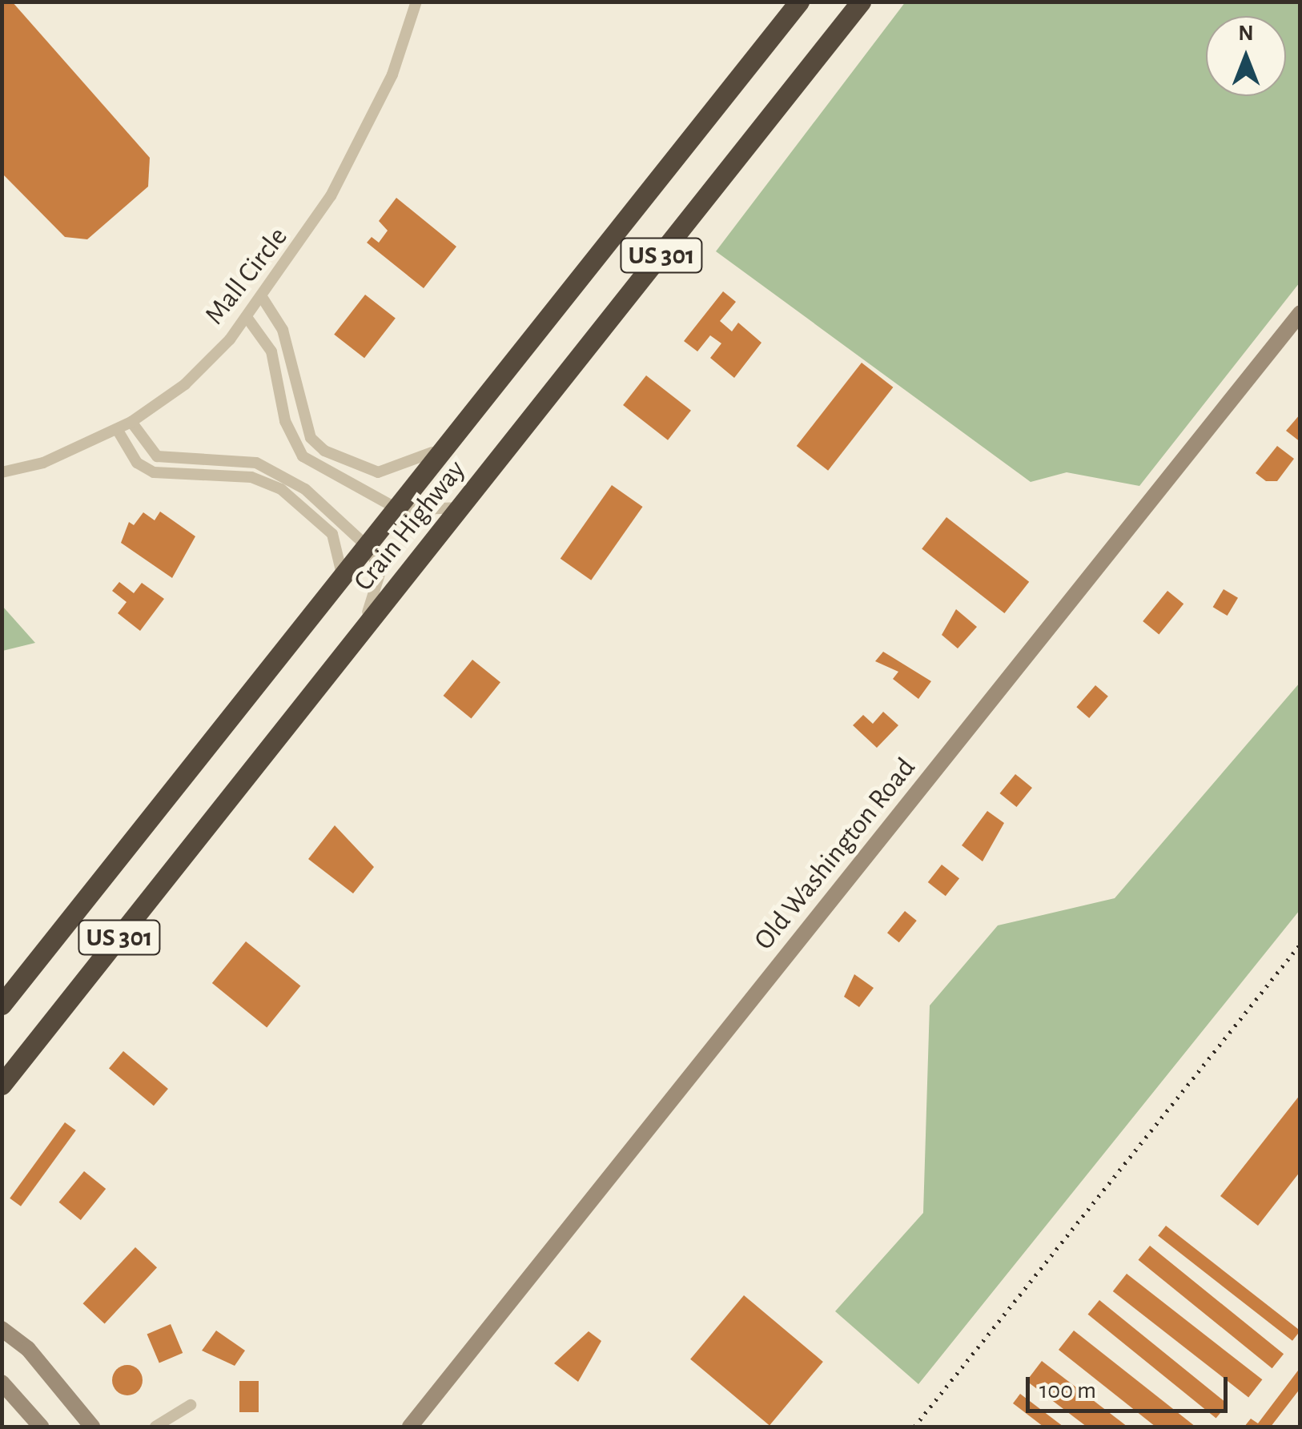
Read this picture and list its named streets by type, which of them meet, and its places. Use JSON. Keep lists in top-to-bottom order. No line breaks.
{"streets":{"highway":["US 301","Crain Highway"],"main road":["Old Washington Road"],"street":["Mall Circle"]},"scale_bar":"100 m","north":"top"}
